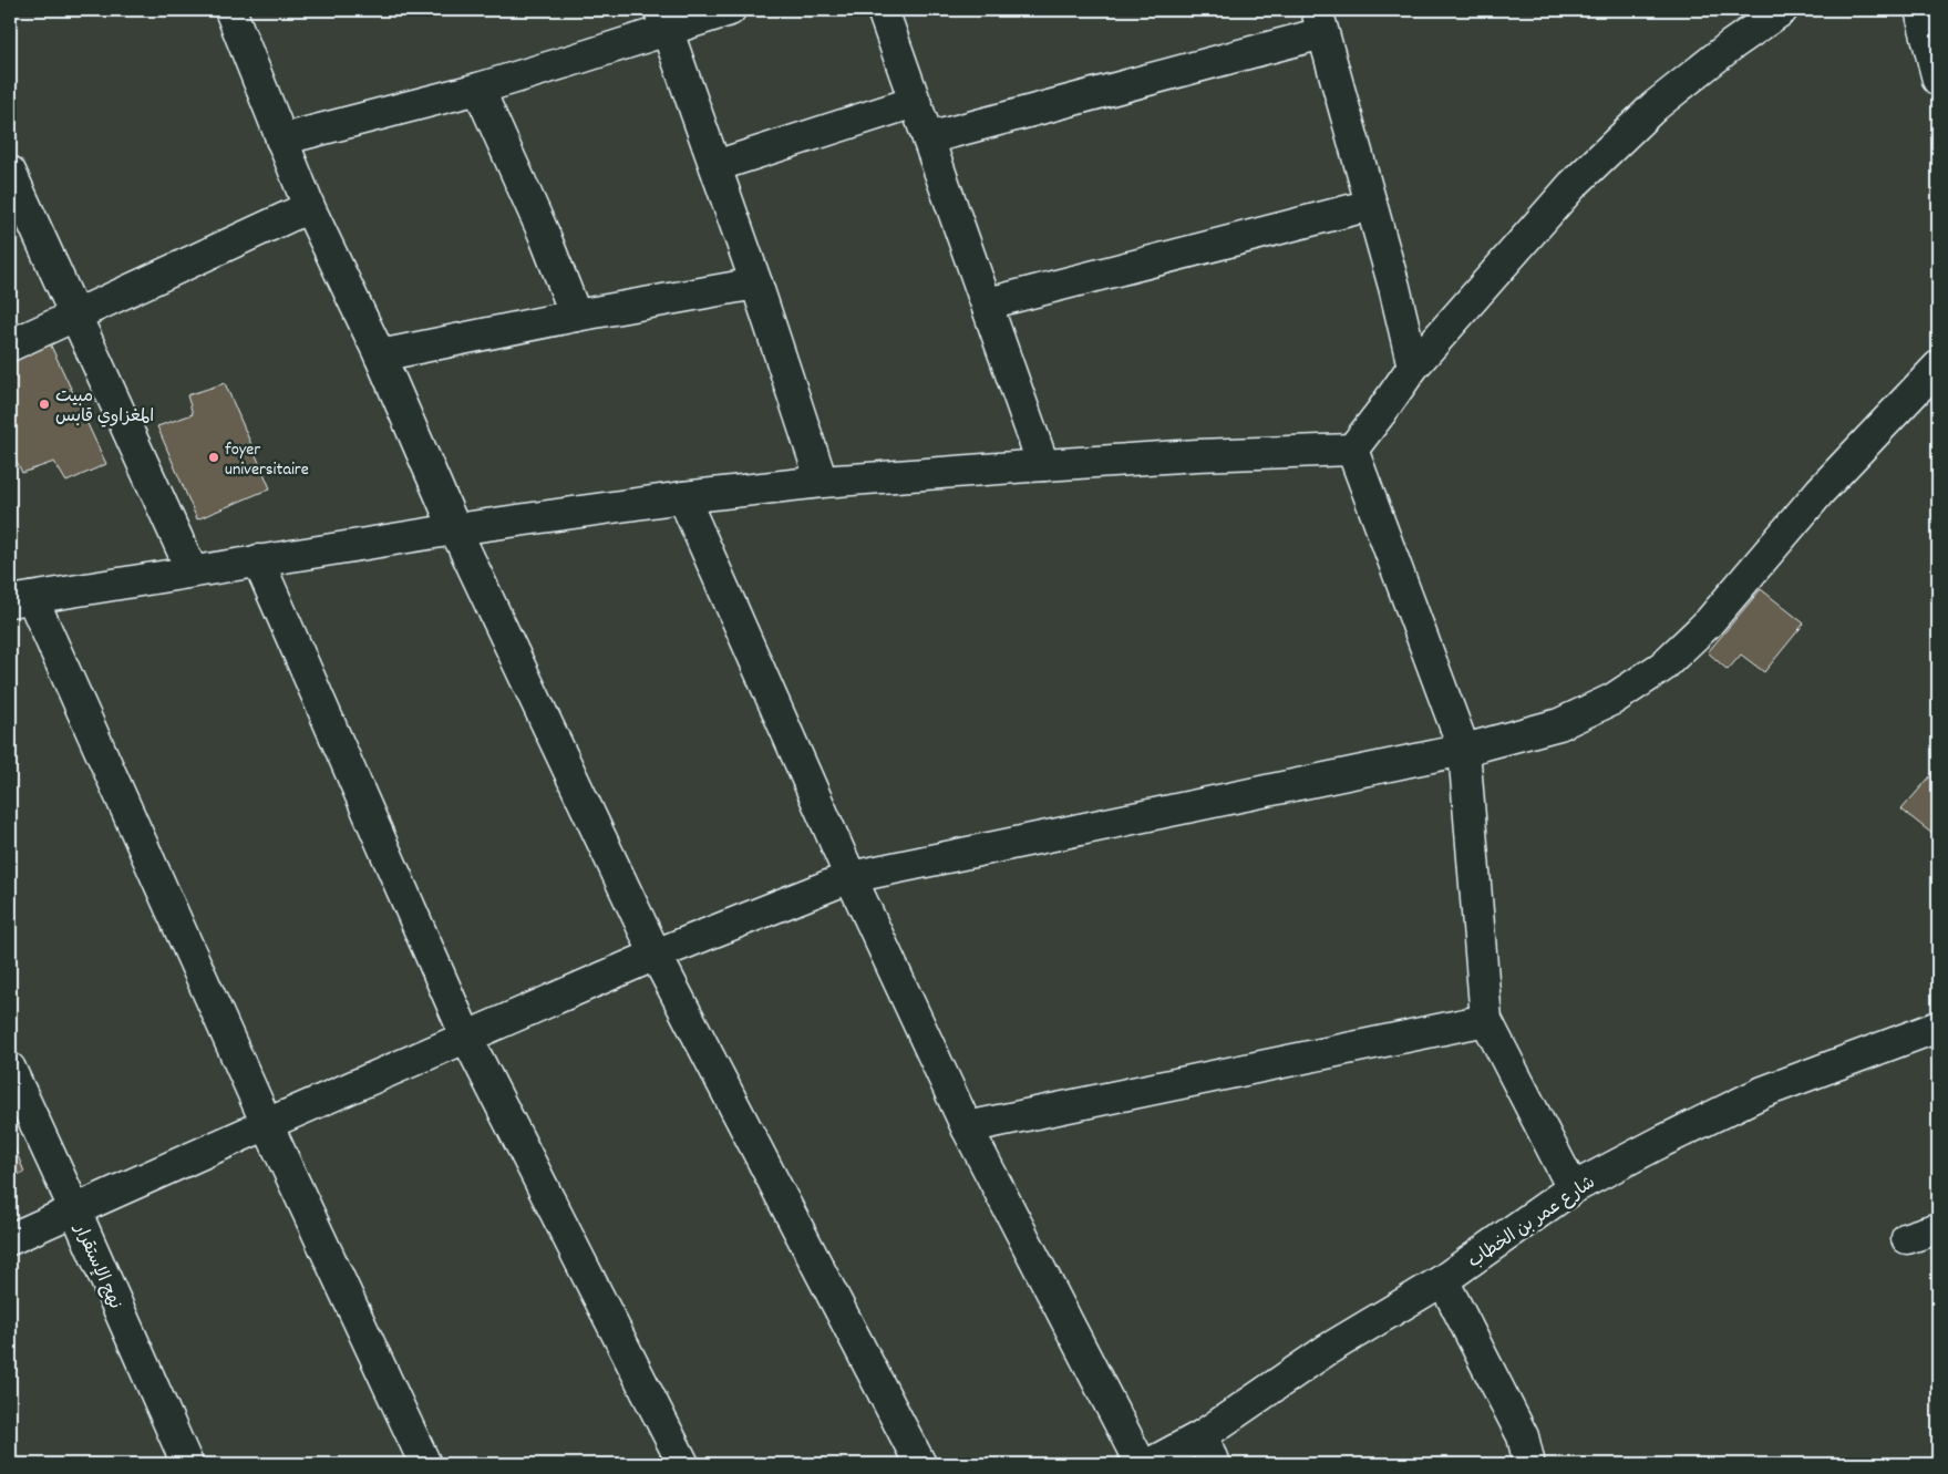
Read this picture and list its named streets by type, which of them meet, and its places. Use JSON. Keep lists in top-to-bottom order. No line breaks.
{"streets":{"street":["شارع عمر بن الخطاب","نهج الإستقرار"]},"places":["مبيت المغزاوي قابس","foyer universitaire"]}
